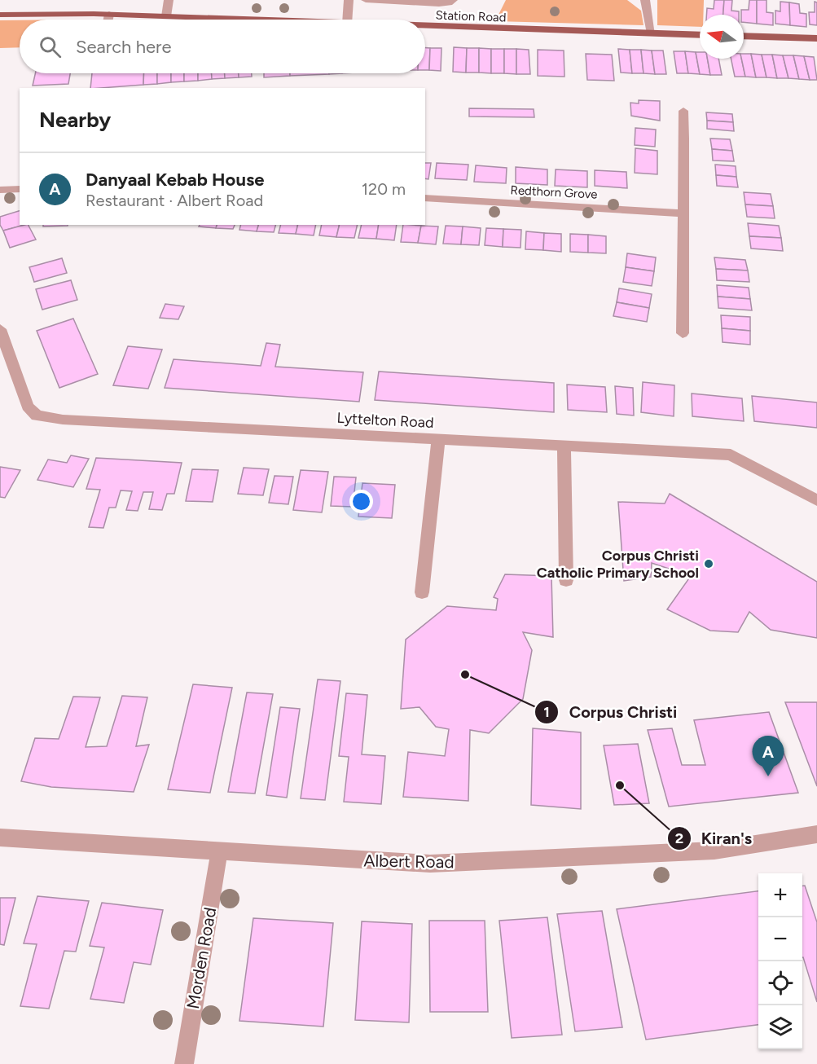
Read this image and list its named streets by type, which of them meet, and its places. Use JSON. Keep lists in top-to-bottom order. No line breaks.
{"streets":{"main road":["Station Road"],"street":["Redthorn Grove","Lyttelton Road","Albert Road","Morden Road"]},"crossings":[["Albert Road","Morden Road"]],"places":["Corpus Christi Catholic Primary School","Corpus Christi","Kiran's"],"north":"left","page":{"search":"Search here","heading":"Nearby","list":[{"mark":"A","name":"Danyaal Kebab House","note":"Restaurant · Albert Road","value":"120 m"}],"pins":"A","map_buttons":["+","−"]}}
